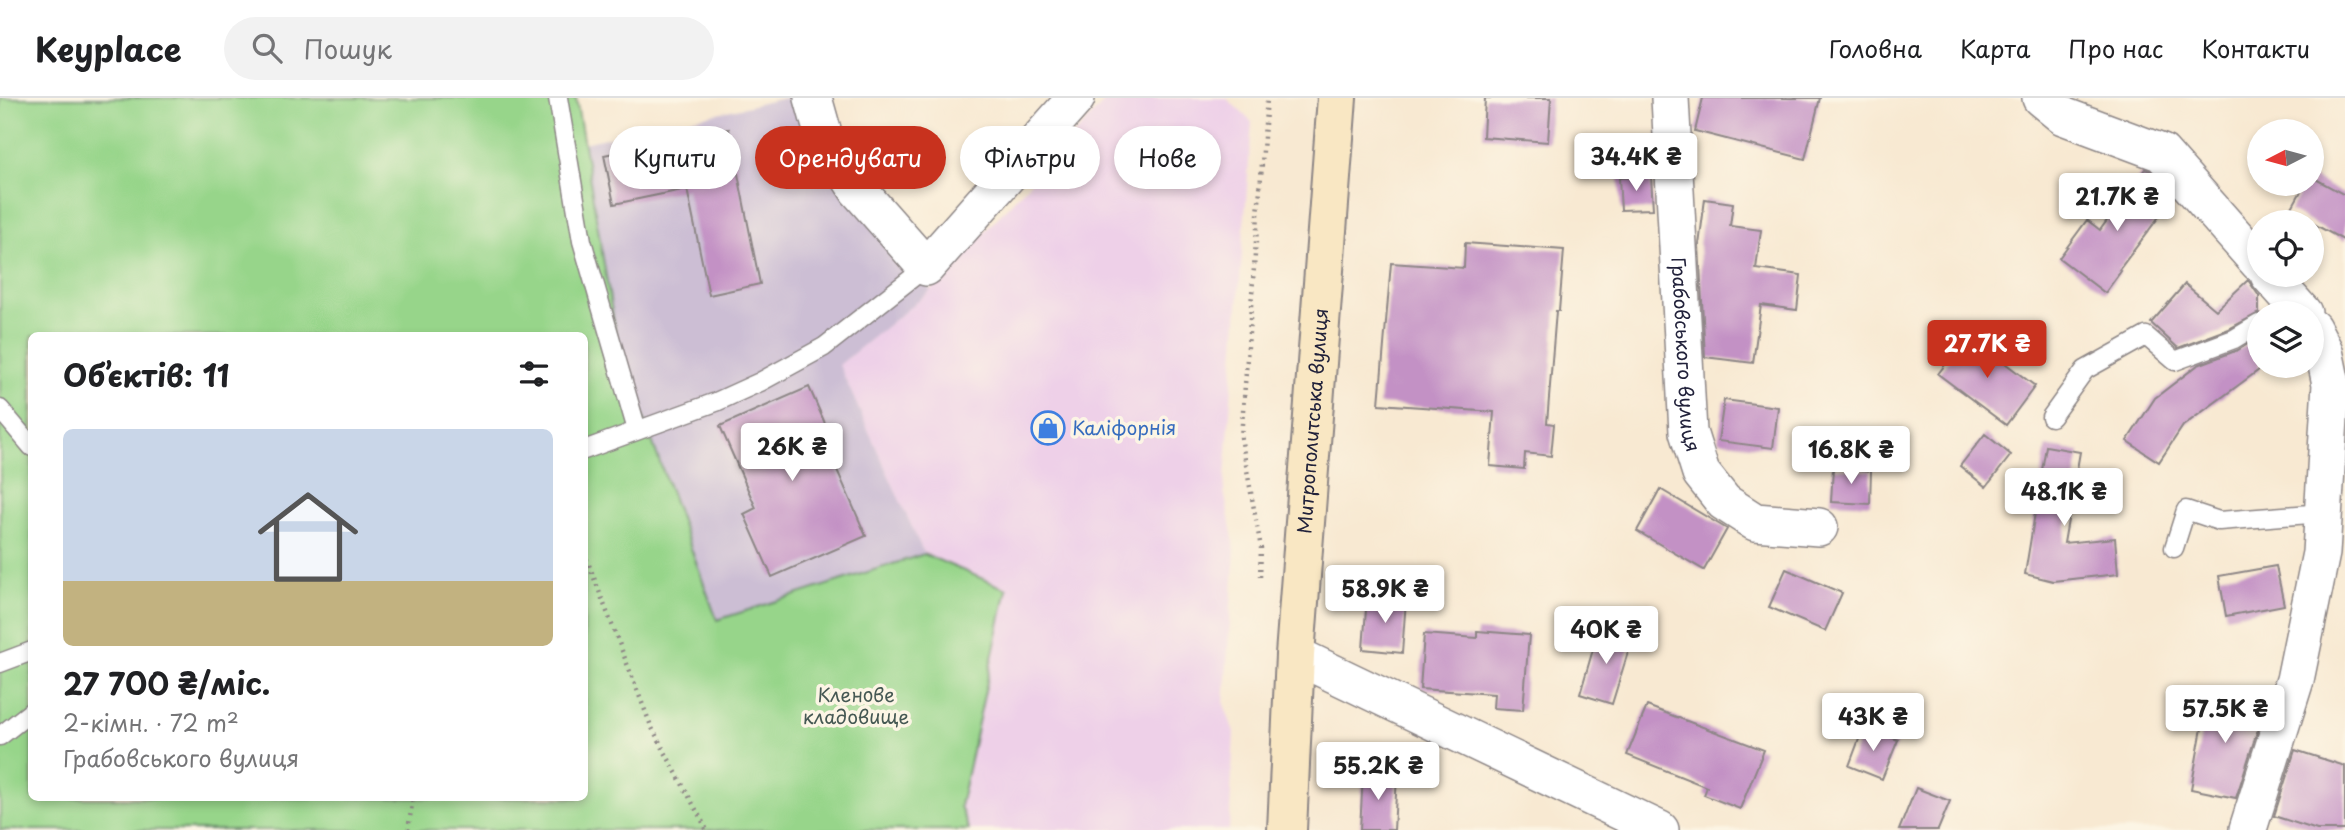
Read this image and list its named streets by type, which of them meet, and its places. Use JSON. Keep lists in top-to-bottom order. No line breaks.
{"streets":{"main road":["Митрополитська вулиця"],"street":["Грабовського вулиця"]},"parks":["Кленове кладовище"],"places":{"shop":["Каліфорнія"]},"north":"left","page":{"header":"Keyplace","search":"Пошук","nav":["Головна","Карта","Про нас","Контакти"],"chip":["Купити","Орендувати","Фільтри","Нове"],"price":["34.4K ₴","21.7K ₴","27.7K ₴","26K ₴","16.8K ₴","48.1K ₴","58.9K ₴","40K ₴","57.5K ₴","43K ₴","55.2K ₴"],"heading":"Об’єктів: 11","list":[{"name":"27 700 ₴/міс.","note":"2-кімн. · 72 m² · Грабовського вулиця"}]}}
